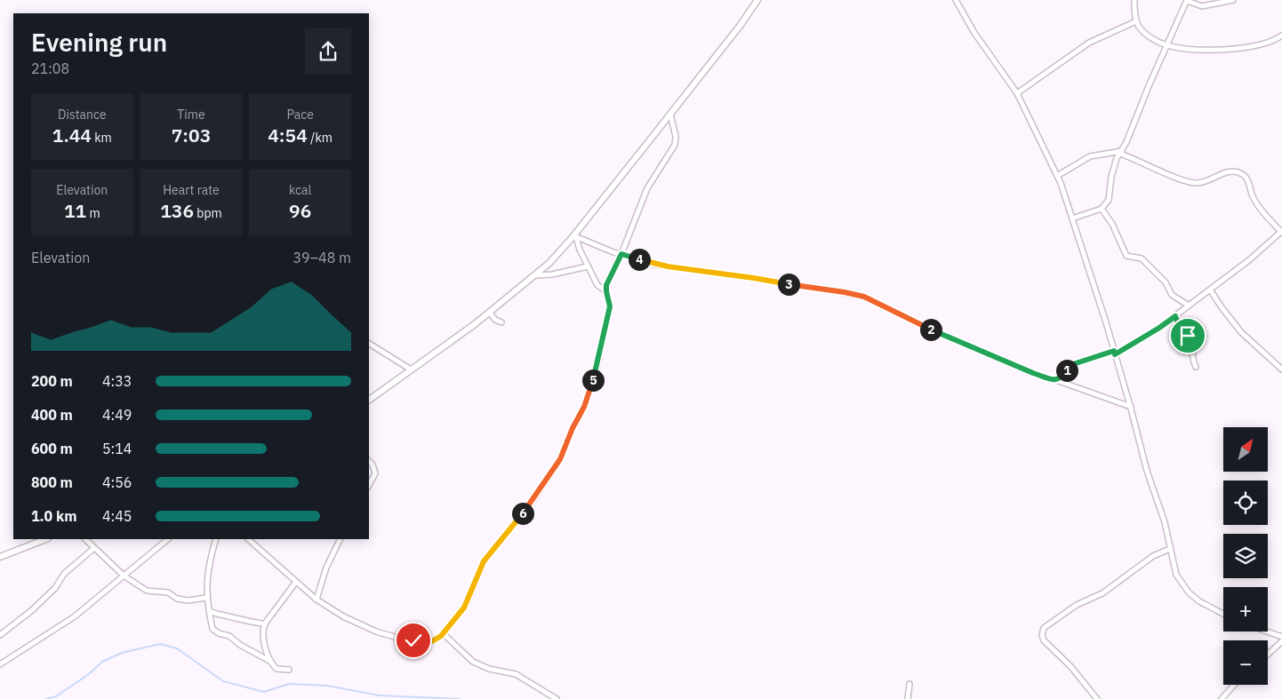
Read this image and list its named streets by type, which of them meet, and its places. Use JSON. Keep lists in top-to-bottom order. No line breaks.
{"north":"top right","page":{"heading":["Evening run","21:08"],"stats":[["Distance","1.44 km"],["Time","7:03"],["Pace","4:54 /km"],["Elevation","11 m"],["Heart rate","136 bpm"],["kcal","96"]],"chart":["Elevation","39–48 m"],"pins":["4","3","2","1","5","6"],"list":[{"name":"200 m","note":"4:33"},{"name":"400 m","note":"4:49"},{"name":"600 m","note":"5:14"},{"name":"800 m","note":"4:56"},{"name":"1.0 km","note":"4:45"}],"map_buttons":["+","−"]}}
